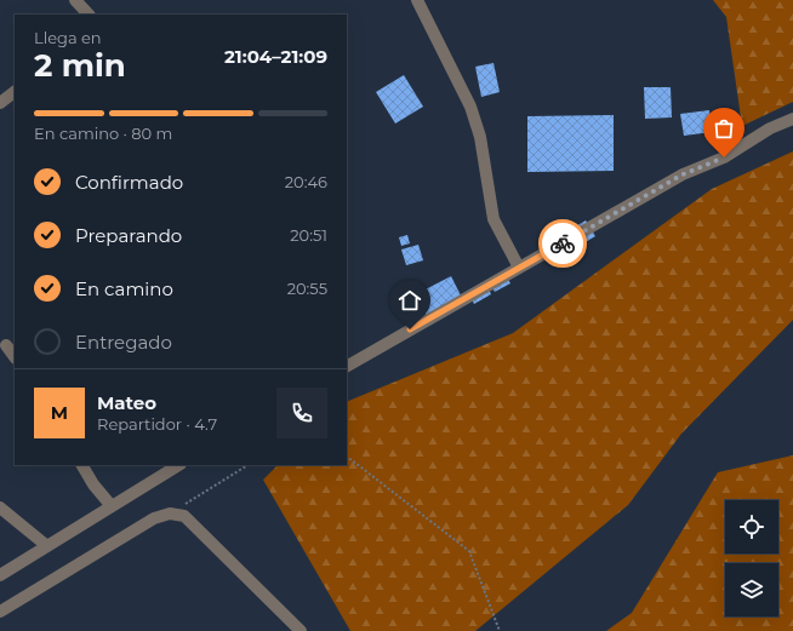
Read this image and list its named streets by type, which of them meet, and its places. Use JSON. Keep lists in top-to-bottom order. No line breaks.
{"page":{"heading":["2 min","Llega en","21:04–21:09"],"panel":["Mateo","Repartidor · 4.7"],"bar":"En camino · 80 m","list":[["Confirmado","20:46"],["Preparando","20:51"],["En camino","20:55"],"Entregado"],"round":"M"}}
